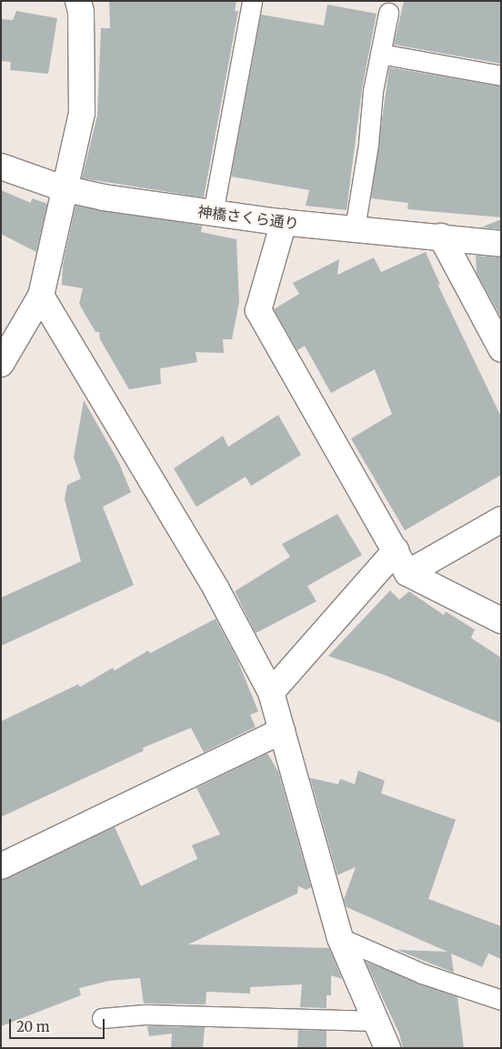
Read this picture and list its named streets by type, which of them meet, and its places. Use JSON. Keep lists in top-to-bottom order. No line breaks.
{"streets":{"street":["神橋さくら通り"]},"scale_bar":"20 m"}
